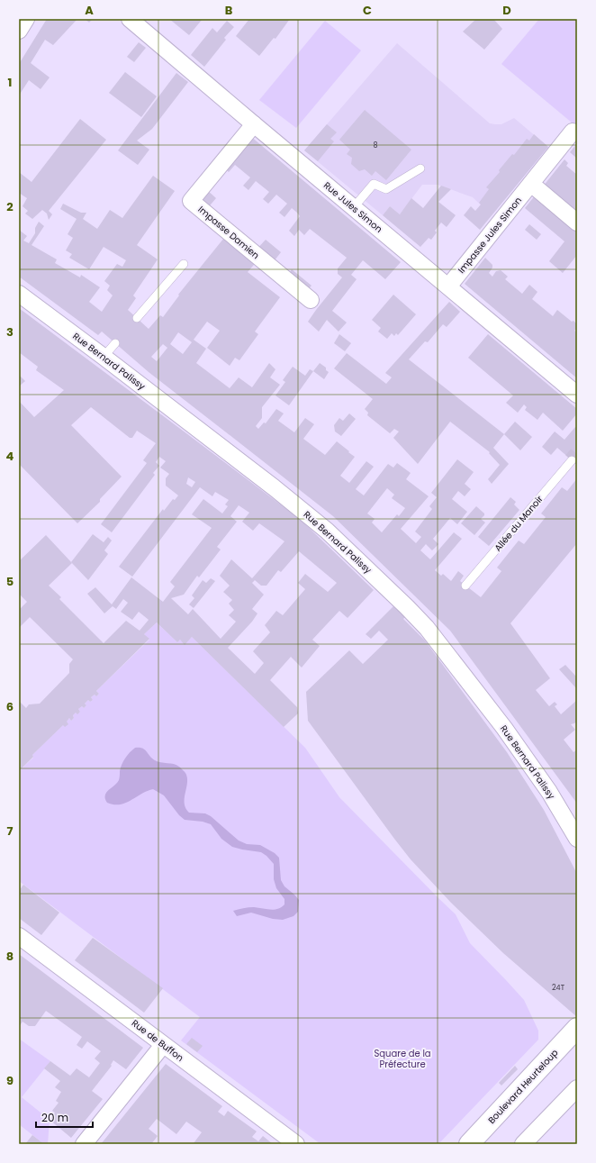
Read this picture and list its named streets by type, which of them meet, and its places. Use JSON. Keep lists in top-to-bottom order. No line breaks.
{"streets":{"main road":["Boulevard Heurteloup"],"street":["Rue Jules Simon","Impasse Damien","Impasse Jules Simon","Rue Bernard Palissy","Rue de Buffon"],"lane":["Allée du Manoir"]},"crossings":[["Rue Jules Simon","Impasse Damien"],["Rue Jules Simon","Impasse Jules Simon"]],"parks":["Square de la Préfecture"],"house_numbers":["8","24T"],"scale_bar":"20 m","grid":{"columns":["A","B","C","D"],"rows":["1","2","3","4","5","6","7","8","9"]}}
